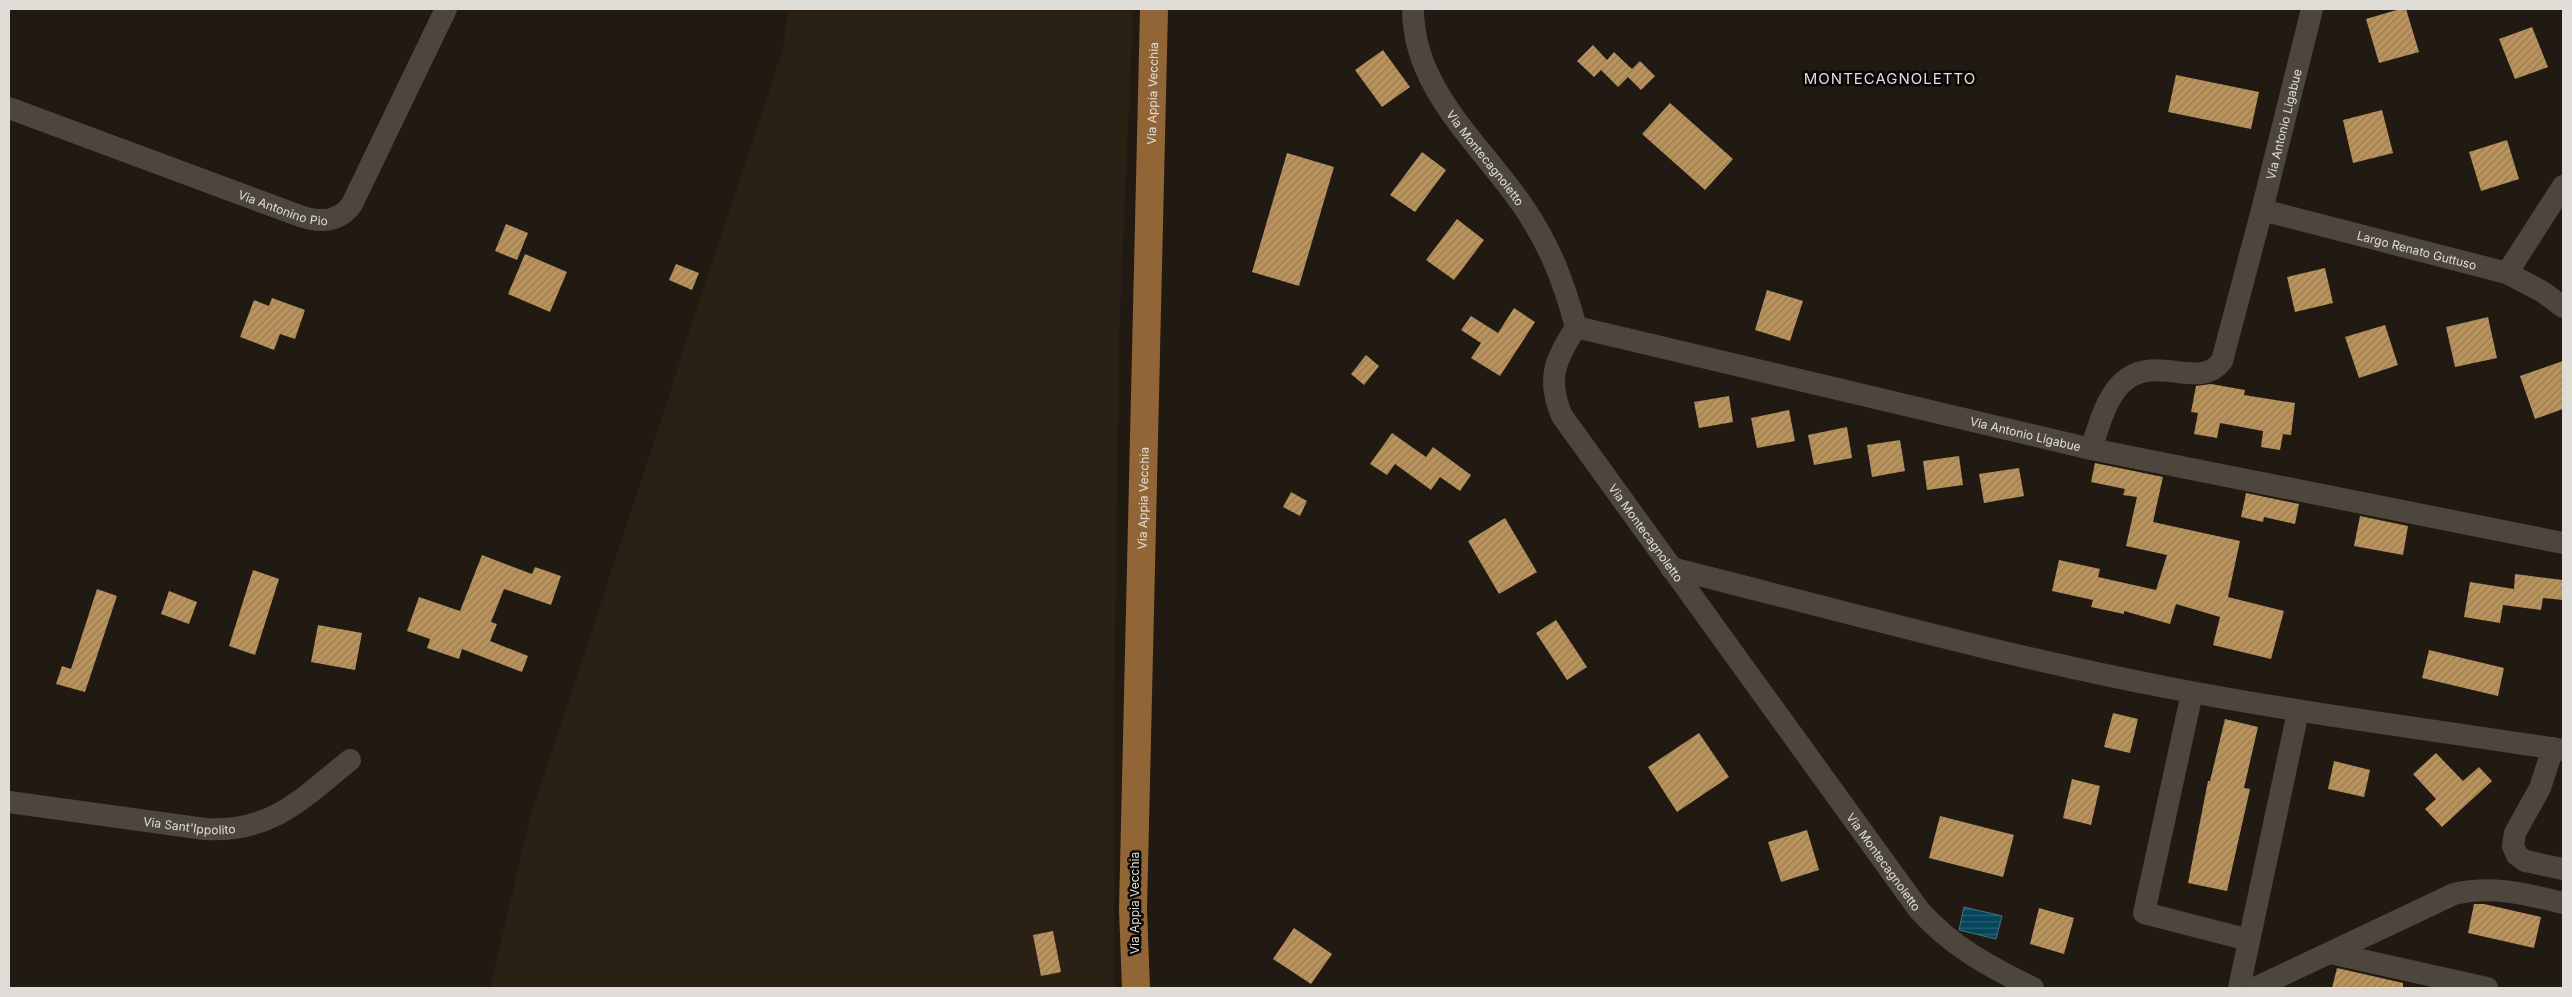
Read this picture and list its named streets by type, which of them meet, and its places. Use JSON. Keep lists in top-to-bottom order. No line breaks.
{"streets":{"main road":["Via Appia Vecchia"],"street":["Via Antonio Ligabue","Via Montecagnoletto","Via Antonino Pio","Largo Renato Guttuso","Via Sant'Ippolito"]},"crossings":[["Via Antonio Ligabue","Via Montecagnoletto"],["Via Antonio Ligabue","Largo Renato Guttuso"]],"districts":["MONTECAGNOLETTO"]}
